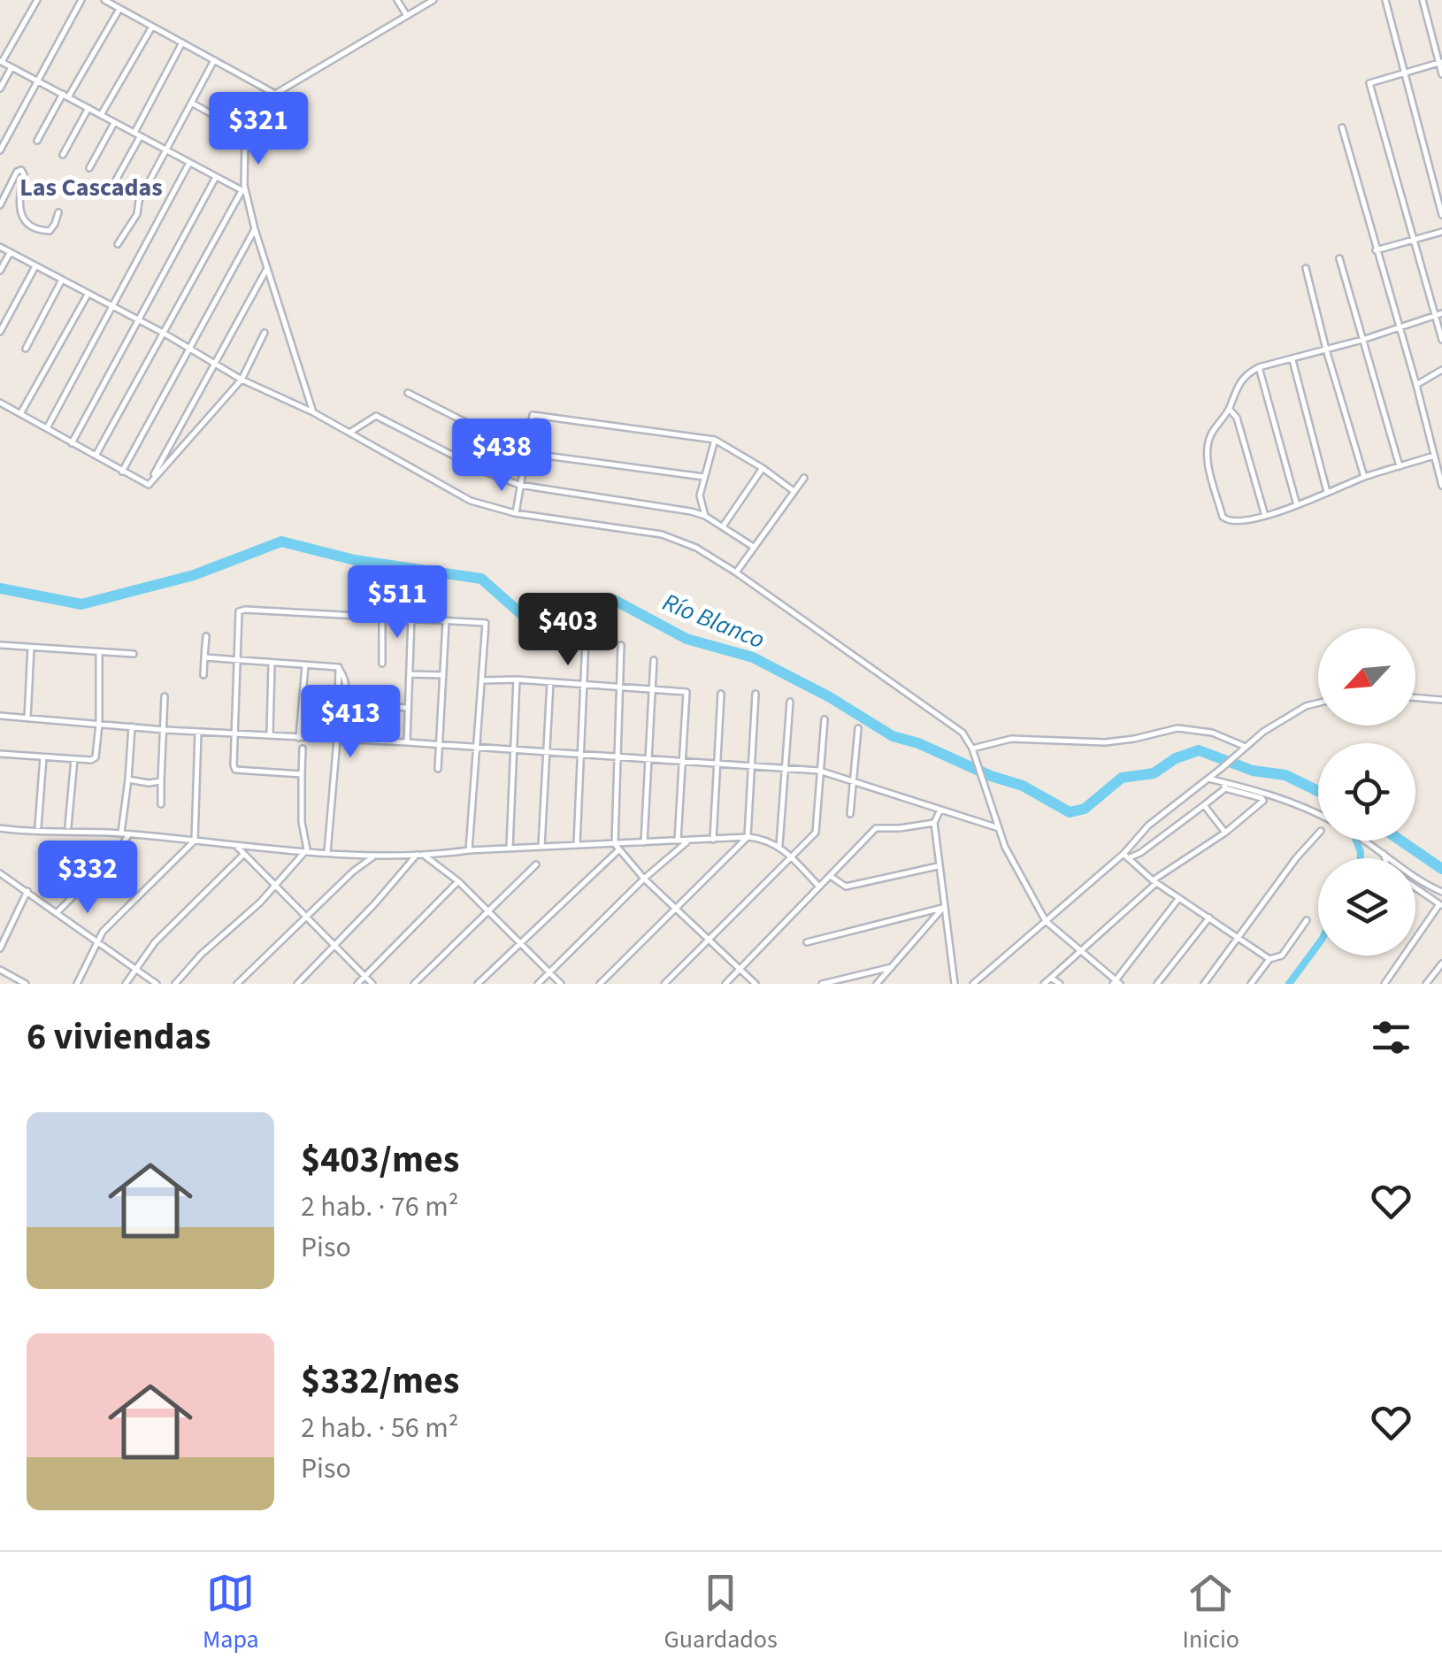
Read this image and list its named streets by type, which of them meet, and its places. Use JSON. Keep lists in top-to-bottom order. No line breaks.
{"districts":["Las Cascadas"],"water":["Río Blanco"],"north":"bottom left","page":{"price":["$321","$438","$511","$403","$413","$332"],"heading":"6 viviendas","list":[{"name":"$403/mes","note":"2 hab. · 76 m² · Piso"},{"name":"$332/mes","note":"2 hab. · 56 m² · Piso"}],"tabs":["Mapa","Guardados","Inicio"]}}
